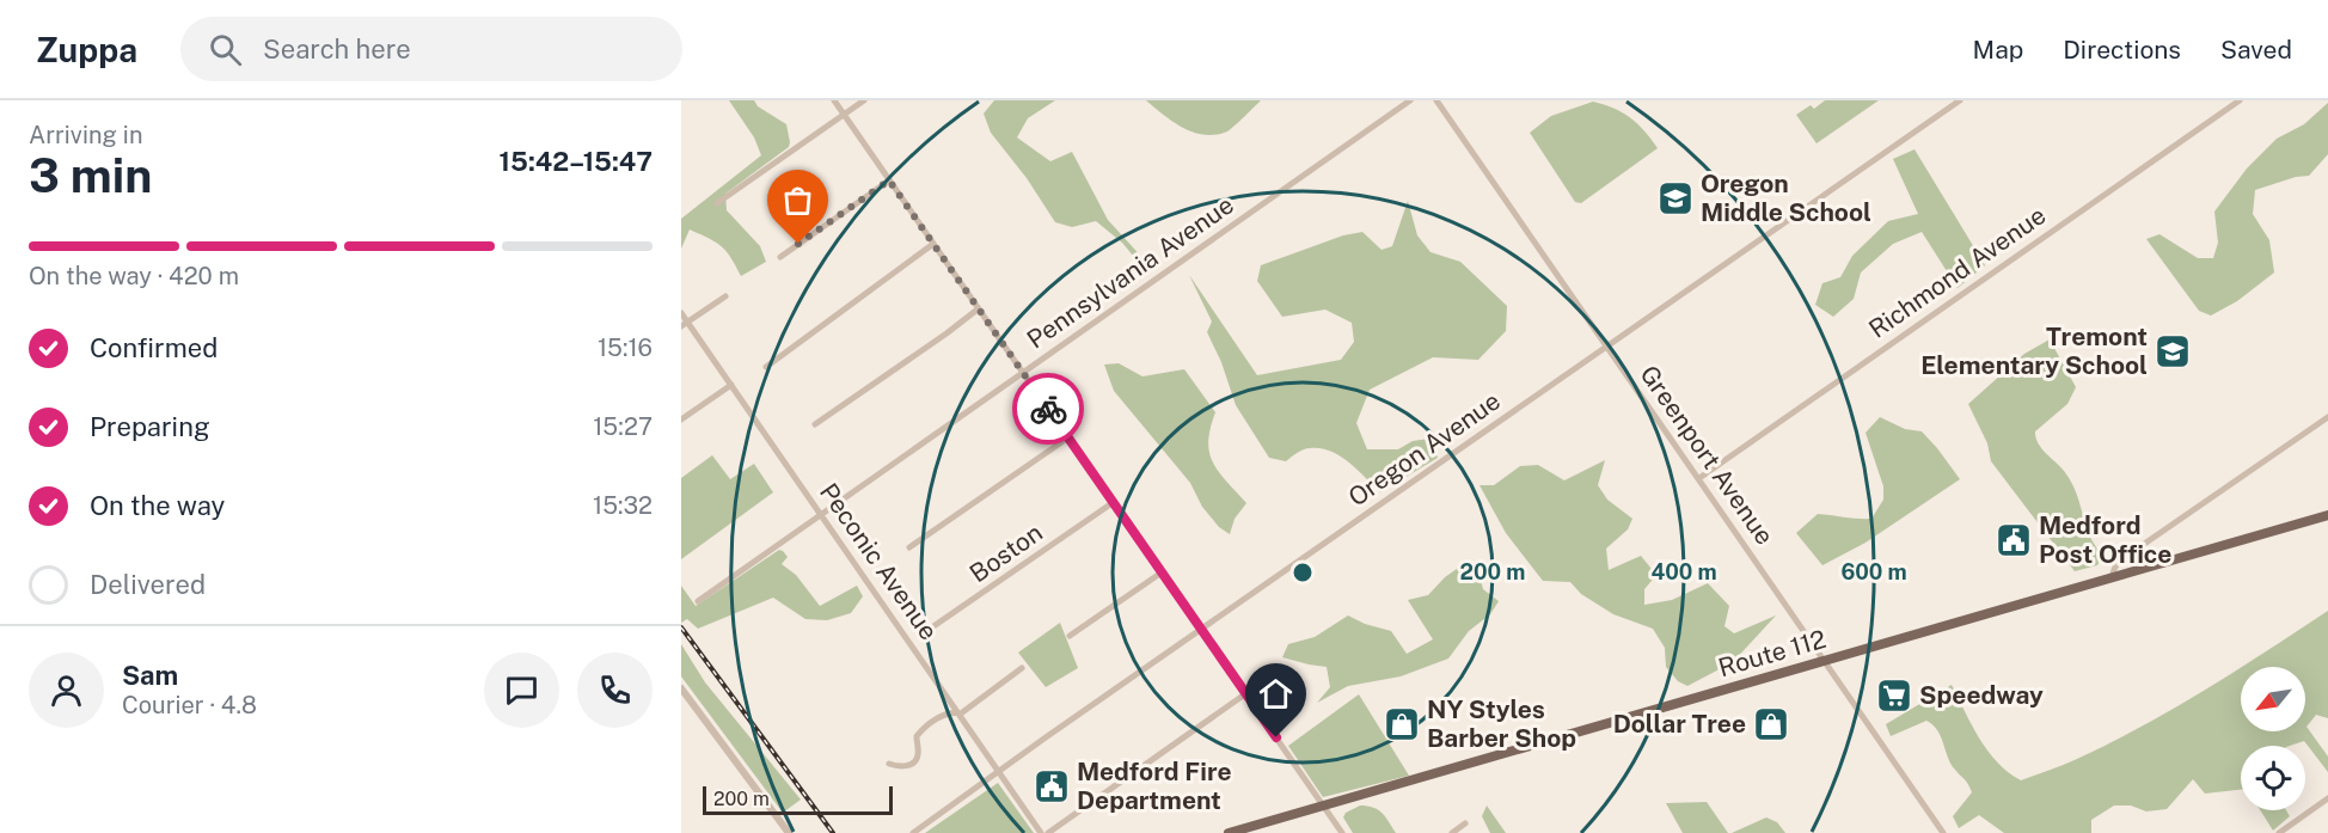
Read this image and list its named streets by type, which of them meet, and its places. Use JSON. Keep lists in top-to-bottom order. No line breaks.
{"streets":{"main road":["Route 112"],"street":["Pennsylvania Avenue","Richmond Avenue","Oregon Avenue","Greenport Avenue","Boston","Peconic Avenue"]},"crossings":[["Pennsylvania Avenue","Peconic Avenue"],["Richmond Avenue","Greenport Avenue"],["Oregon Avenue","Greenport Avenue"],["Oregon Avenue","Peconic Avenue"],["Greenport Avenue","Route 112"]],"places":{"school or university":["Oregon Middle School","Tremont Elementary School"],"public building":["Medford Post Office","Medford Fire Department"],"supermarket":["Speedway"],"shop":["NY Styles Barber Shop","Dollar Tree"]},"scale_bar":"200 m","north":"bottom left","page":{"header":"Zuppa","search":"Search here","nav":["Map","Directions","Saved"],"heading":["3 min","Arriving in","15:42–15:47"],"panel":["Sam","Courier · 4.8"],"bar":"On the way · 420 m","list":[["Confirmed","15:16"],["Preparing","15:27"],["On the way","15:32"],"Delivered"],"scale":"200 m"},"rings":["200 m","400 m","600 m"]}
